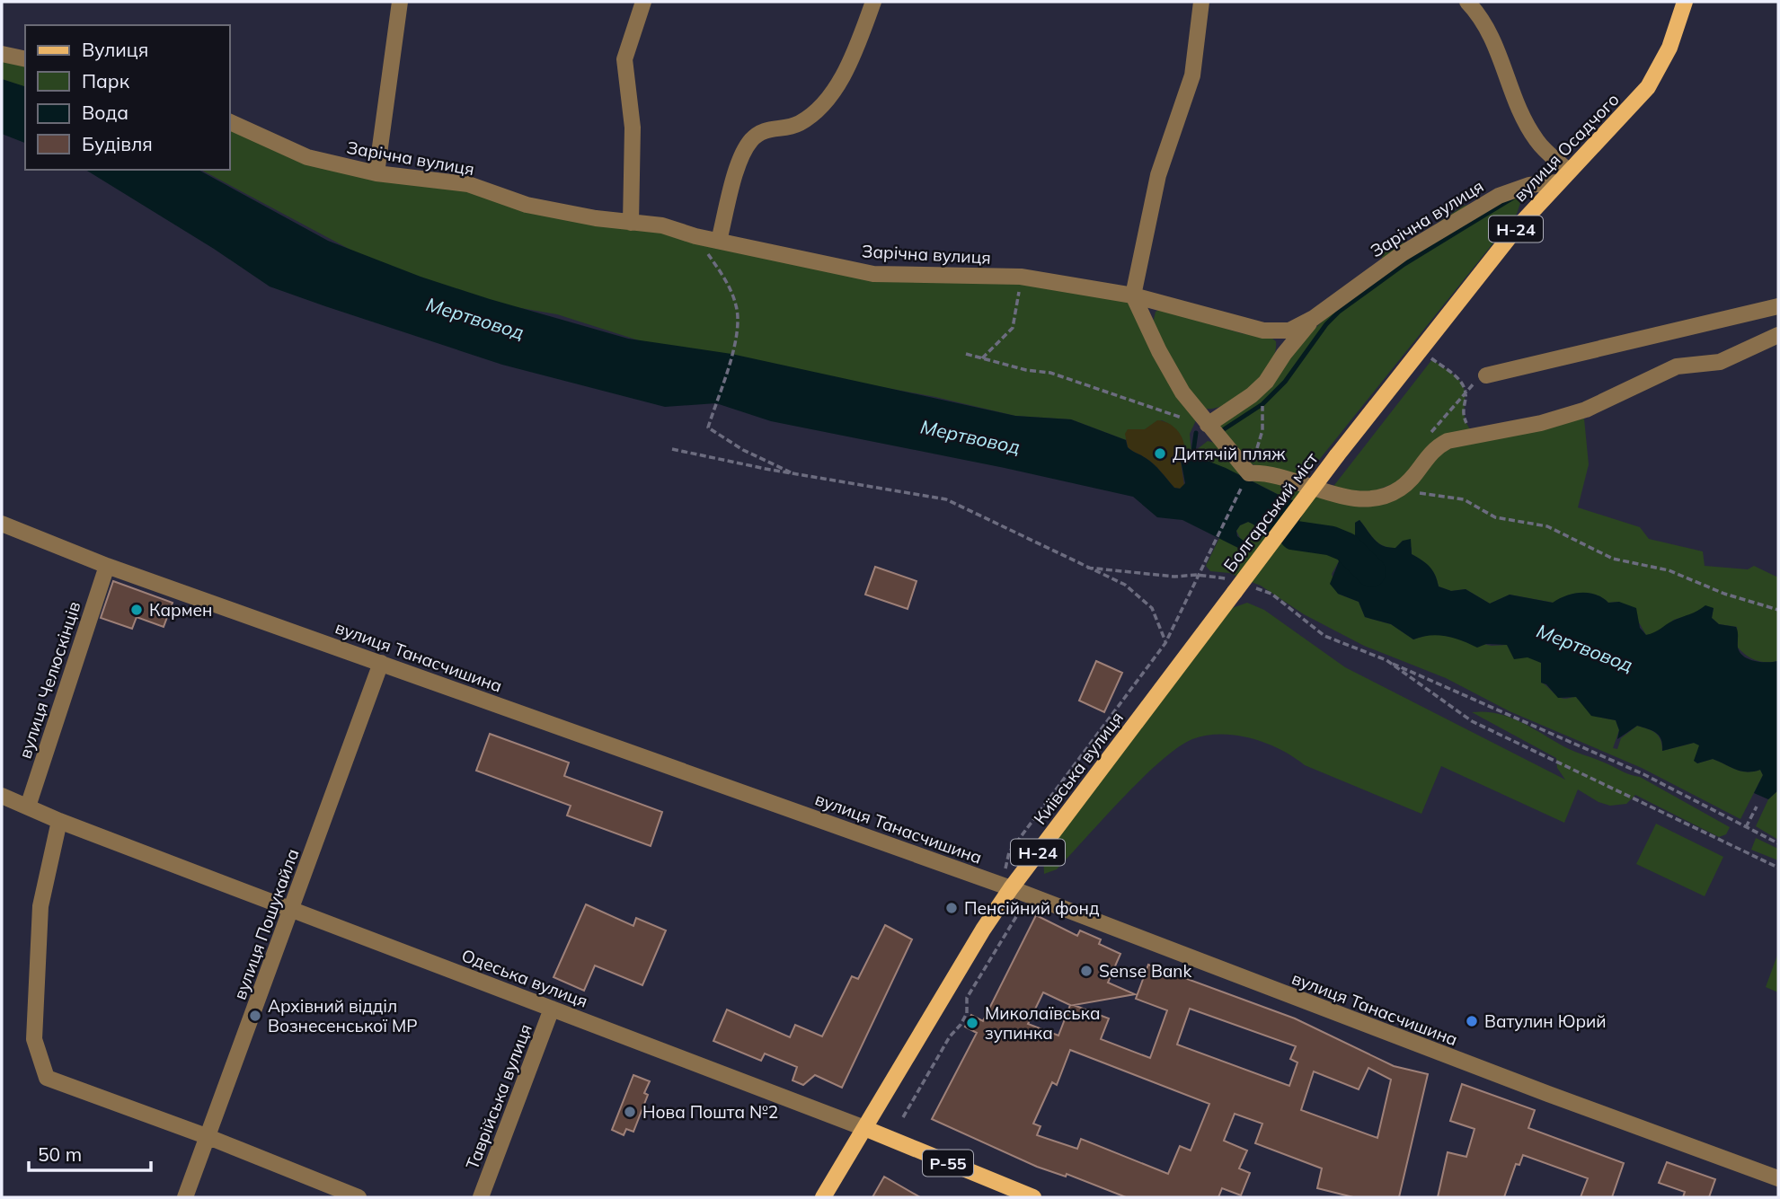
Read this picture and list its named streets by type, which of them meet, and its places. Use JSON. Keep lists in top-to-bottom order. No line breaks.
{"streets":{"main road":["вулиця Осадчого","Н-24","Болгарський міст","Київська вулиця","Одеська вулиця","Р-55"],"street":["Зарічна вулиця","вулиця Танасчишина","вулиця Челюскінців","вулиця Пошукайла","Таврійська вулиця"]},"crossings":[["вулиця Осадчого","Зарічна вулиця"],["вулиця Осадчого","Болгарський міст"],["Болгарський міст","Київська вулиця"],["вулиця Танасчишина","вулиця Челюскінців"],["вулиця Танасчишина","Київська вулиця"],["вулиця Танасчишина","вулиця Пошукайла"],["вулиця Челюскінців","Одеська вулиця"],["Київська вулиця","Одеська вулиця"],["вулиця Пошукайла","Одеська вулиця"],["Одеська вулиця","Таврійська вулиця"]],"water":["Мертвовод"],"places":["Дитячій пляж","Кармен","Пенсійний фонд","Sense Bank","Архівний відділ Вознесенської МР","Ватулин Юрий","Миколаївська зупинка","Нова Пошта №2"],"legend":["Вулиця","Парк","Вода","Будівля"],"scale_bar":"50 m"}
